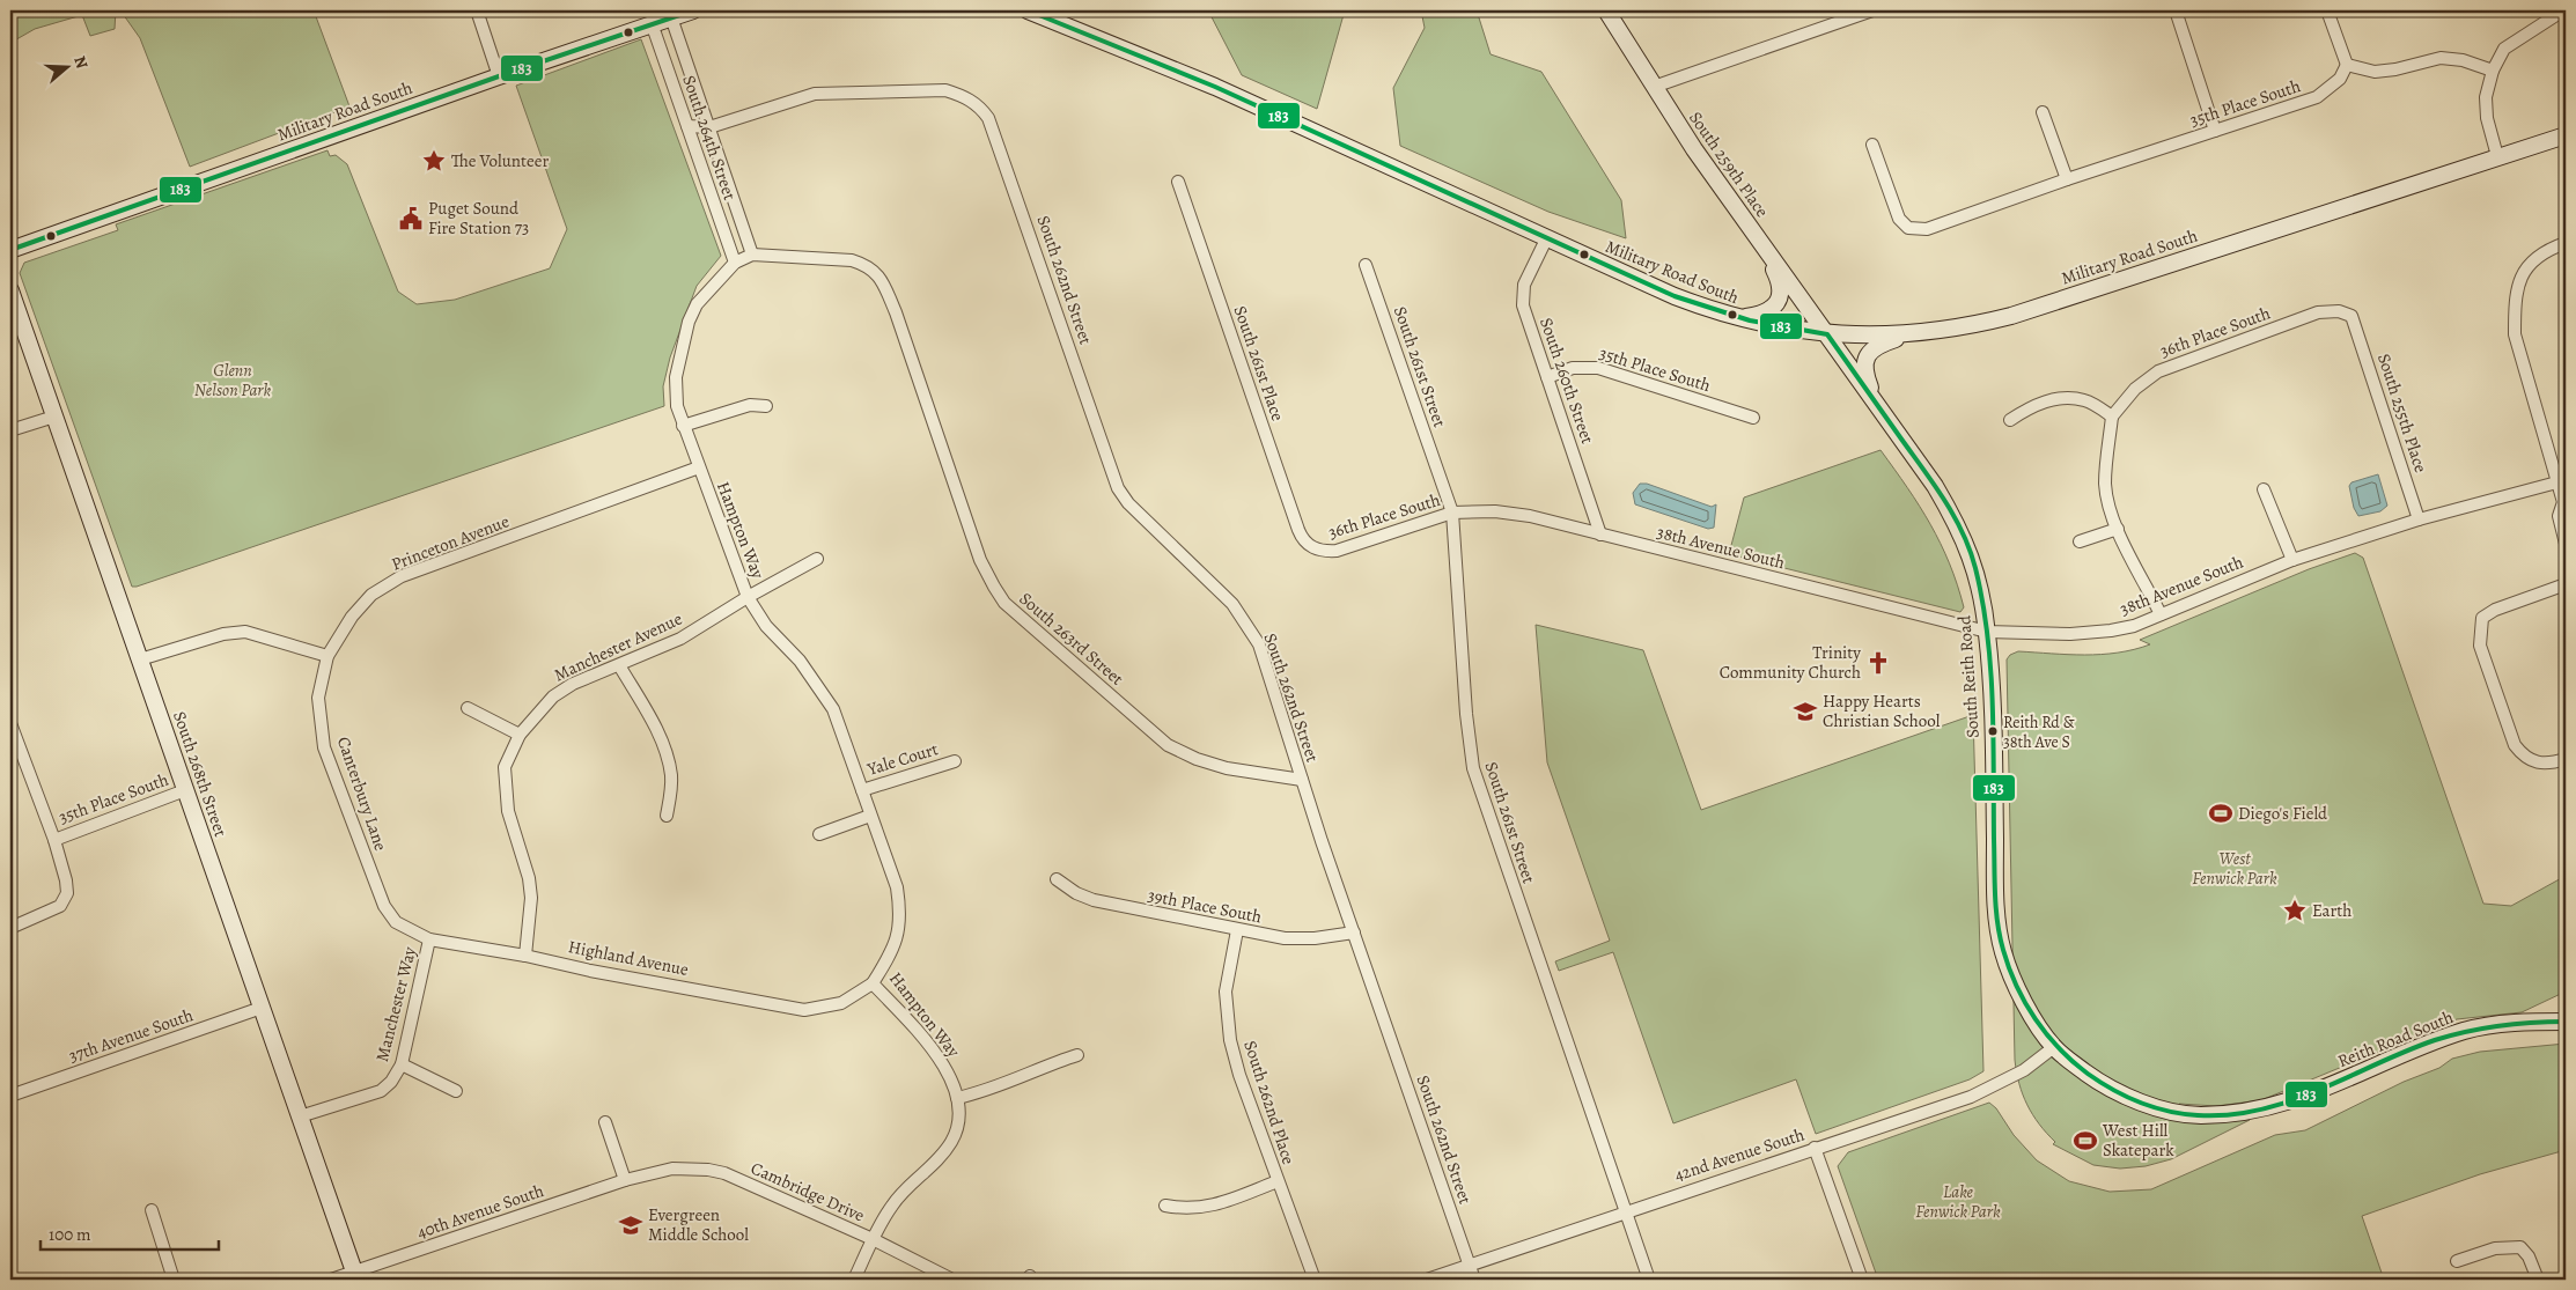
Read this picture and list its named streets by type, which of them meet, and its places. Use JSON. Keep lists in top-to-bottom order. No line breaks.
{"streets":{"main road":["Military Road South","South 259th Place","South Reith Road","South 268th Street","Reith Road South"],"street":["35th Place South","South 264th Street","South 262nd Street","36th Place South","South 261st Place","South 261st Street","South 260th Street","South 255th Place","Hampton Way","Princeton Avenue","38th Avenue South","South 263rd Street","Manchester Avenue","Yale Court","Canterbury Lane","39th Place South","Highland Avenue","Manchester Way","37th Avenue South","South 262nd Place","42nd Avenue South","Cambridge Drive","40th Avenue South"]},"crossings":[["35th Place South","South 260th Street"],["35th Place South","South 268th Street"],["Military Road South","South 264th Street"],["Military Road South","South 259th Place"],["Military Road South","South 260th Street"],["Military Road South","South Reith Road"],["South 264th Street","South 262nd Street"],["South 264th Street","Hampton Way"],["South 264th Street","South 263rd Street"],["South 259th Place","South Reith Road"],["South 262nd Street","South 263rd Street"],["South 262nd Street","39th Place South"],["South 262nd Street","42nd Avenue South"],["36th Place South","South 261st Place"],["36th Place South","South 261st Street"],["36th Place South","South 260th Street"],["36th Place South","South 255th Place"],["36th Place South","38th Avenue South"],["South 261st Street","42nd Avenue South"],["South 260th Street","38th Avenue South"],["South 255th Place","38th Avenue South"],["Hampton Way","Princeton Avenue"],["Hampton Way","South 263rd Street"],["Hampton Way","Manchester Avenue"],["Hampton Way","Yale Court"],["Hampton Way","Highland Avenue"],["Hampton Way","Cambridge Drive"],["Princeton Avenue","Canterbury Lane"],["38th Avenue South","South Reith Road"],["Manchester Avenue","Highland Avenue"],["South Reith Road","Reith Road South"],["South Reith Road","42nd Avenue South"],["South 268th Street","Manchester Way"],["South 268th Street","37th Avenue South"],["South 268th Street","40th Avenue South"],["Canterbury Lane","Highland Avenue"],["39th Place South","South 262nd Place"],["Highland Avenue","Manchester Way"],["Reith Road South","42nd Avenue South"],["Cambridge Drive","40th Avenue South"]],"parks":["Glenn Nelson Park","West Fenwick Park","Lake Fenwick Park"],"places":{"place":["The Volunteer","Earth"],"public building":["Puget Sound Fire Station 73"],"church":["Trinity Community Church"],"school or university":["Happy Hearts Christian School","Evergreen Middle School"],"other":["Reith Rd & 38th Ave S"],"sports":["Diego's Field","West Hill Skatepark"]},"lines":["transit line 183"],"scale_bar":"100 m","north":"right"}
